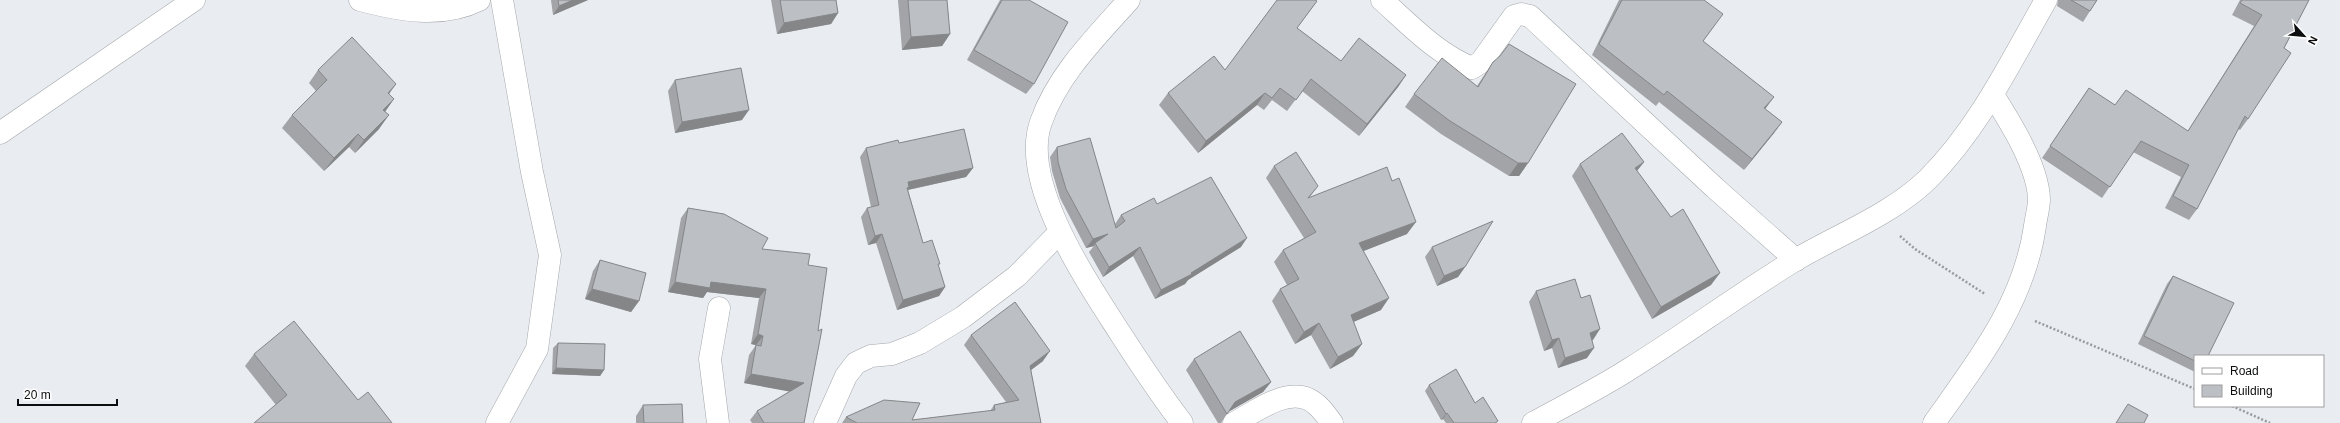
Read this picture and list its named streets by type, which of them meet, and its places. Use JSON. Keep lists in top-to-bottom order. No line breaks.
{"legend":["Road","Building"],"scale_bar":"20 m","north":"bottom right"}
